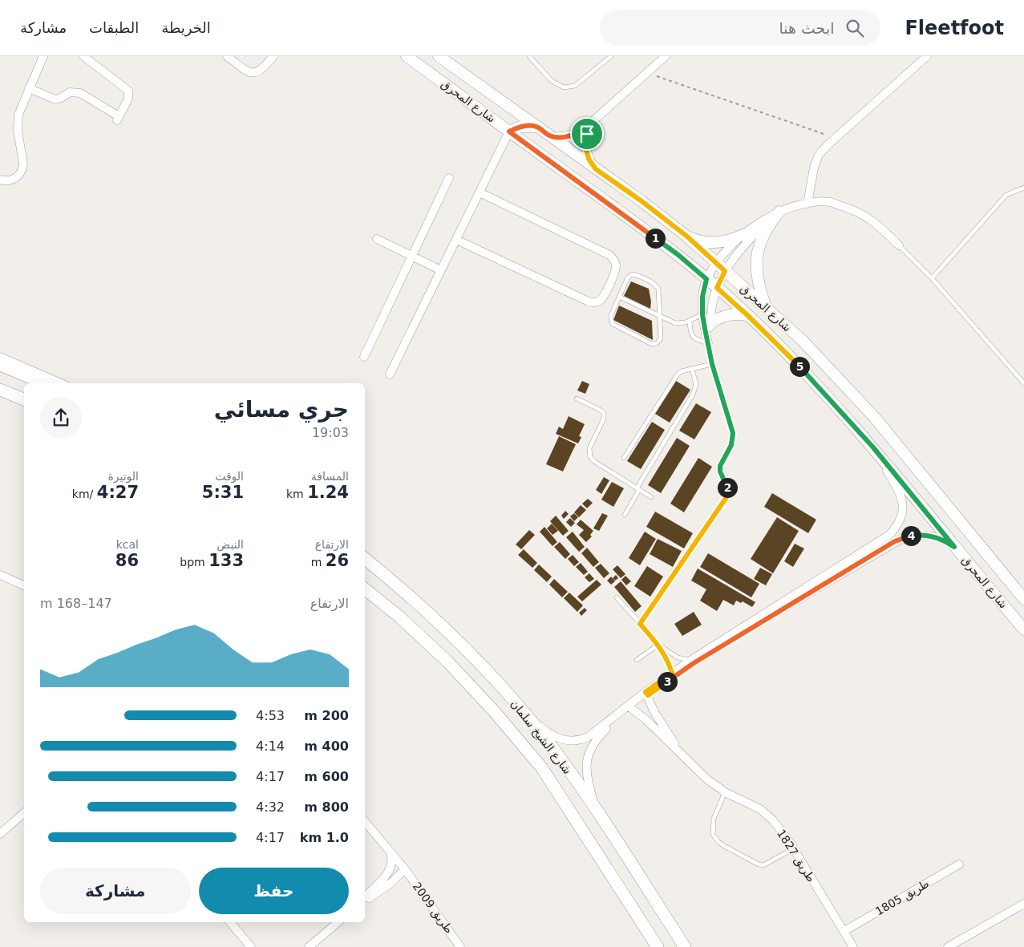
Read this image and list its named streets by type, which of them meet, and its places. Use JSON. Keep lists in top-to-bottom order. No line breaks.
{"streets":{"main road":["شارع المحرق","شارع الشيخ سلمان"],"street":["طريق 1827","طريق 1805","طريق 2009"]},"crossings":[["طريق 1827","طريق 1805"]],"page":{"header":"Fleetfoot","search":"ابحث هنا","nav":["الخريطة","الطبقات","مشاركة"],"pins":["1","5","2","4","3"],"heading":["جري مسائي","19:03"],"stats":[["المسافة","1.24 km"],["الوقت","5:31"],["الوتيرة","4:27 /km"],["الارتفاع","26 m"],["النبض","133 bpm"],["kcal","86"]],"chart":["الارتفاع","147–168 m"],"list":[{"name":"200 m","note":"4:53"},{"name":"400 m","note":"4:14"},{"name":"600 m","note":"4:17"},{"name":"800 m","note":"4:32"},{"name":"1.0 km","note":"4:17"}],"buttons":["حفظ","مشاركة"]}}
